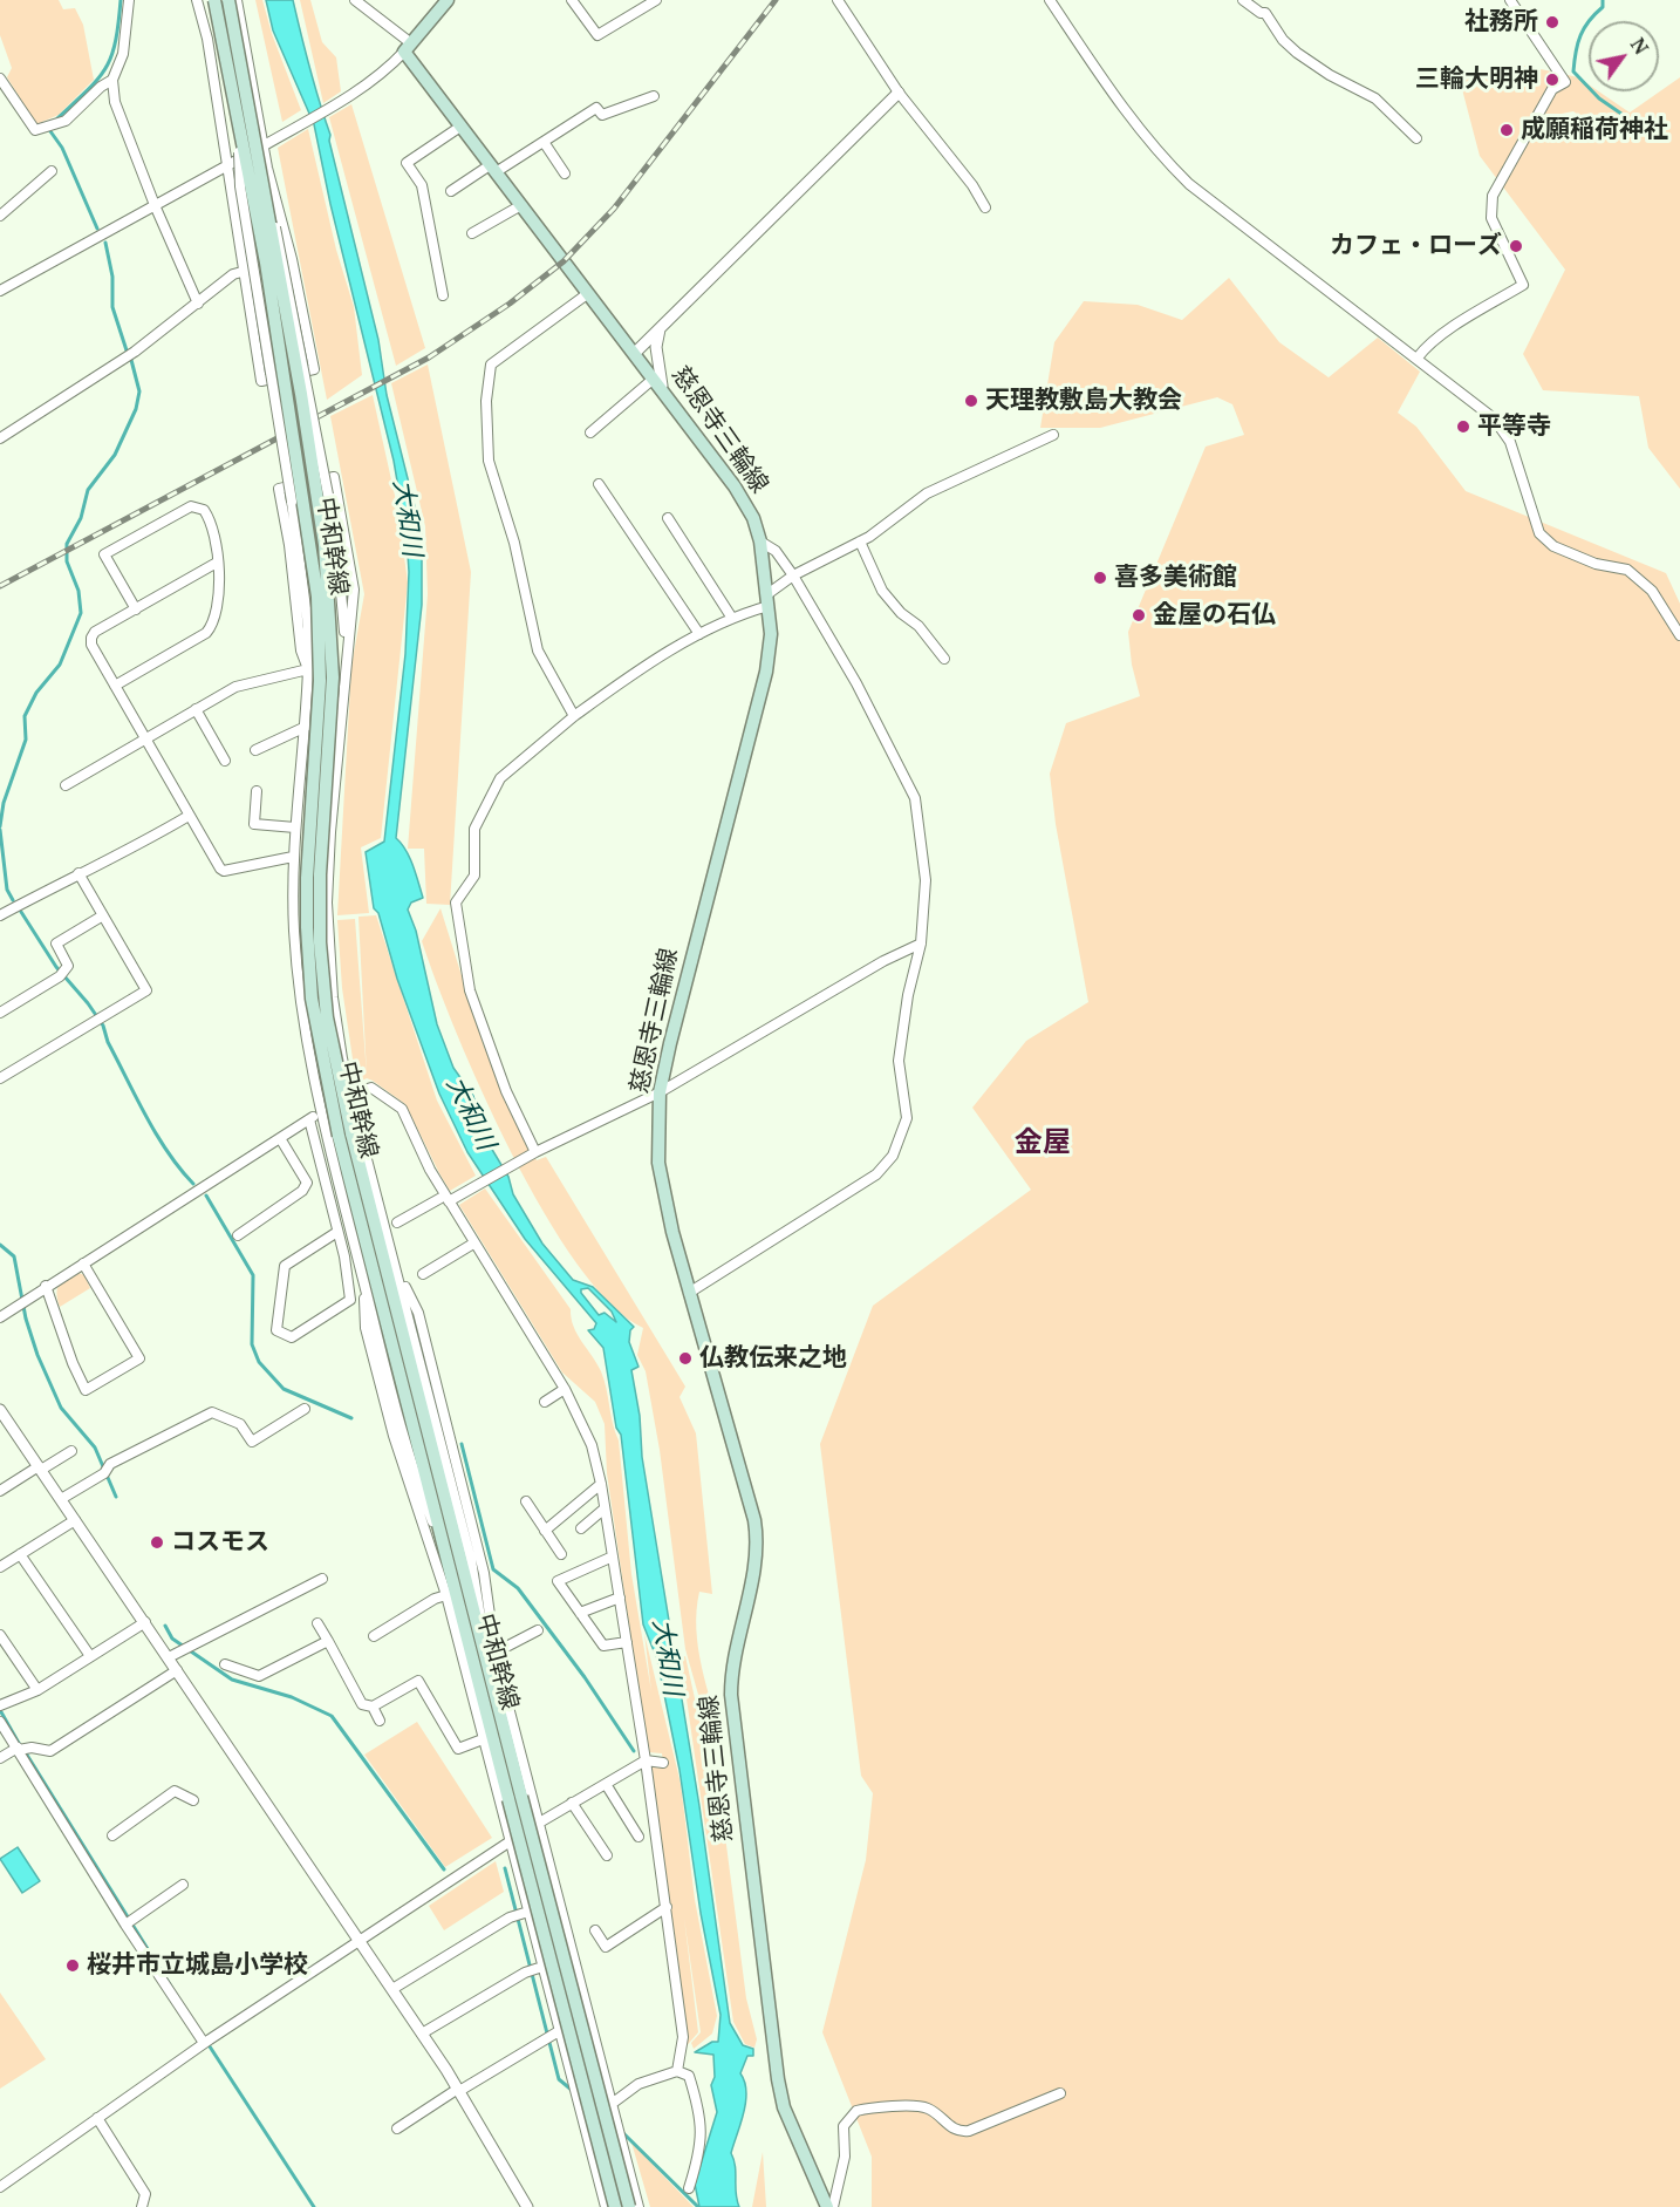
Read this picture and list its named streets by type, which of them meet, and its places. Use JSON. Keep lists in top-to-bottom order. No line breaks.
{"streets":{"main road":["慈恩寺三輪線","中和幹線"]},"districts":["金屋"],"water":["大和川"],"places":["社務所","三輪大明神","成願稲荷神社","カフェ・ローズ","天理教敷島大教会","平等寺","喜多美術館","金屋の石仏","仏教伝来之地","コスモス","桜井市立城島小学校"],"north":"top right"}
